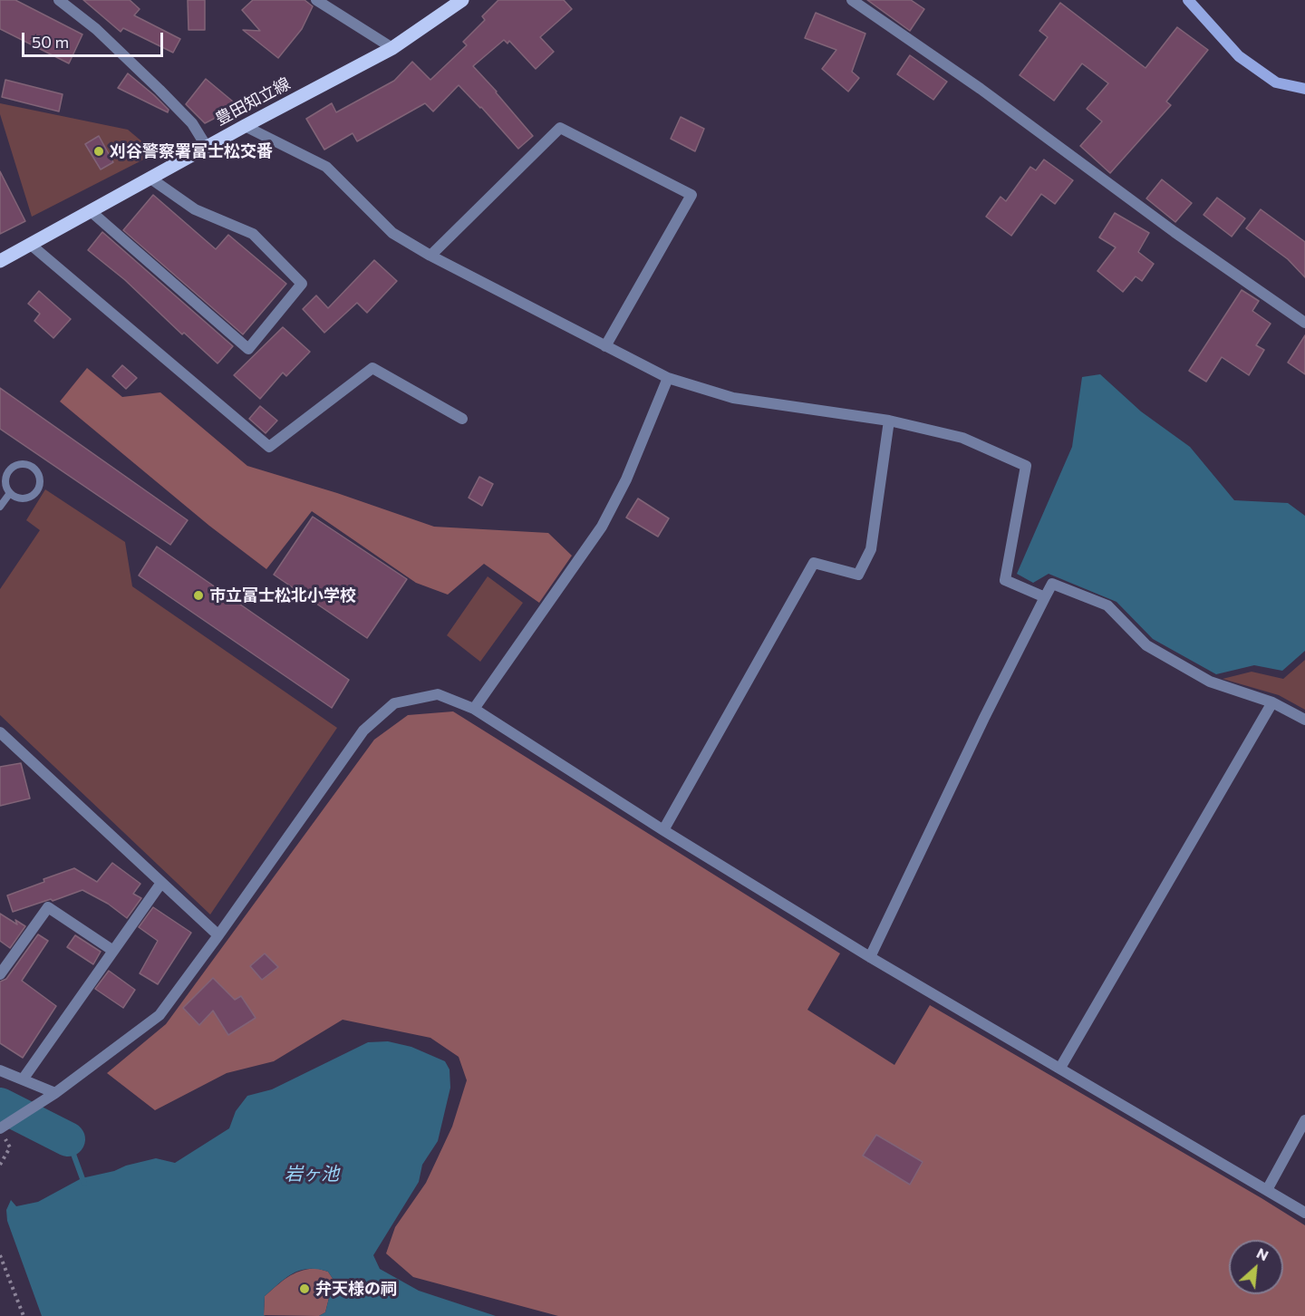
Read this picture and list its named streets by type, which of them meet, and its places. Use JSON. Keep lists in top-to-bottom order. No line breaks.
{"streets":{"main road":["豊田知立線"]},"water":["岩ヶ池"],"places":["刈谷警察署富士松交番","市立富士松北小学校","弁天様の祠"],"scale_bar":"50 m","north":"top right"}
